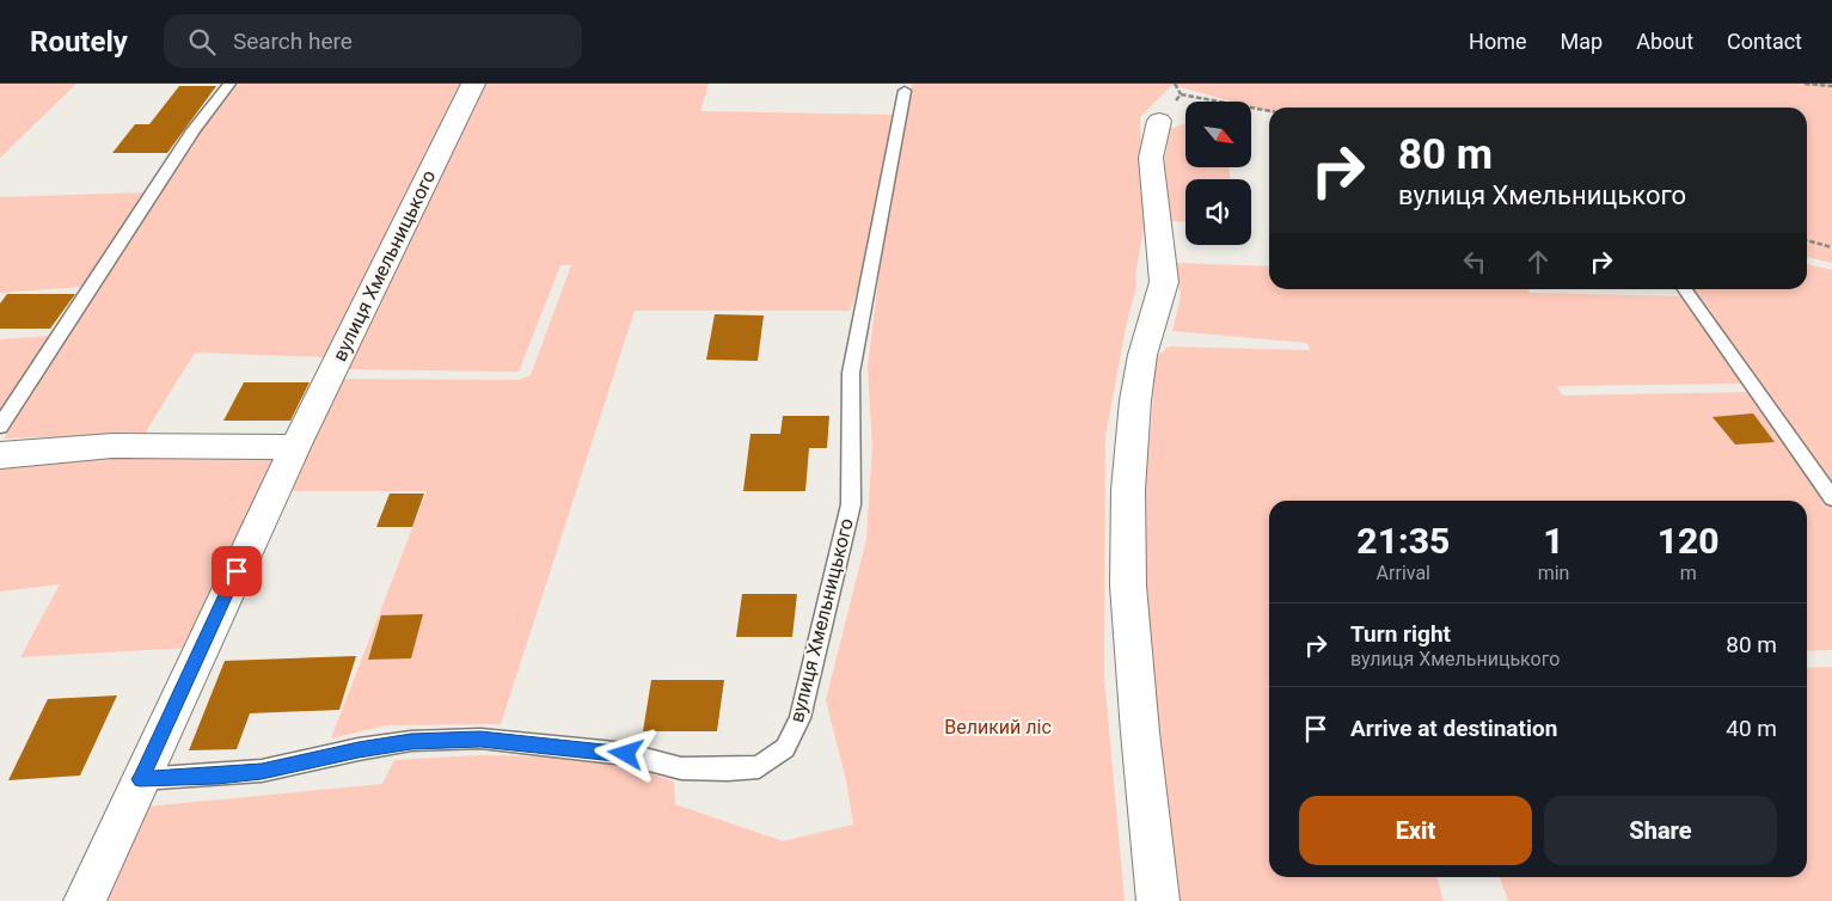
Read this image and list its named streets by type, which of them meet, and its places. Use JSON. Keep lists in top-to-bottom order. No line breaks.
{"streets":{"street":["вулиця Хмельницького"]},"parks":["Великий ліс"],"north":"bottom right","page":{"header":"Routely","search":"Search here","nav":["Home","Map","About","Contact"],"turn":["80 m","вулиця Хмельницького"],"eta":["21:35","Arrival","1","min","120","m"],"list":[{"name":"Turn right","note":"вулиця Хмельницького","value":"80 m"},{"name":"Arrive at destination","value":"40 m"}],"buttons":["Exit","Share"]}}
